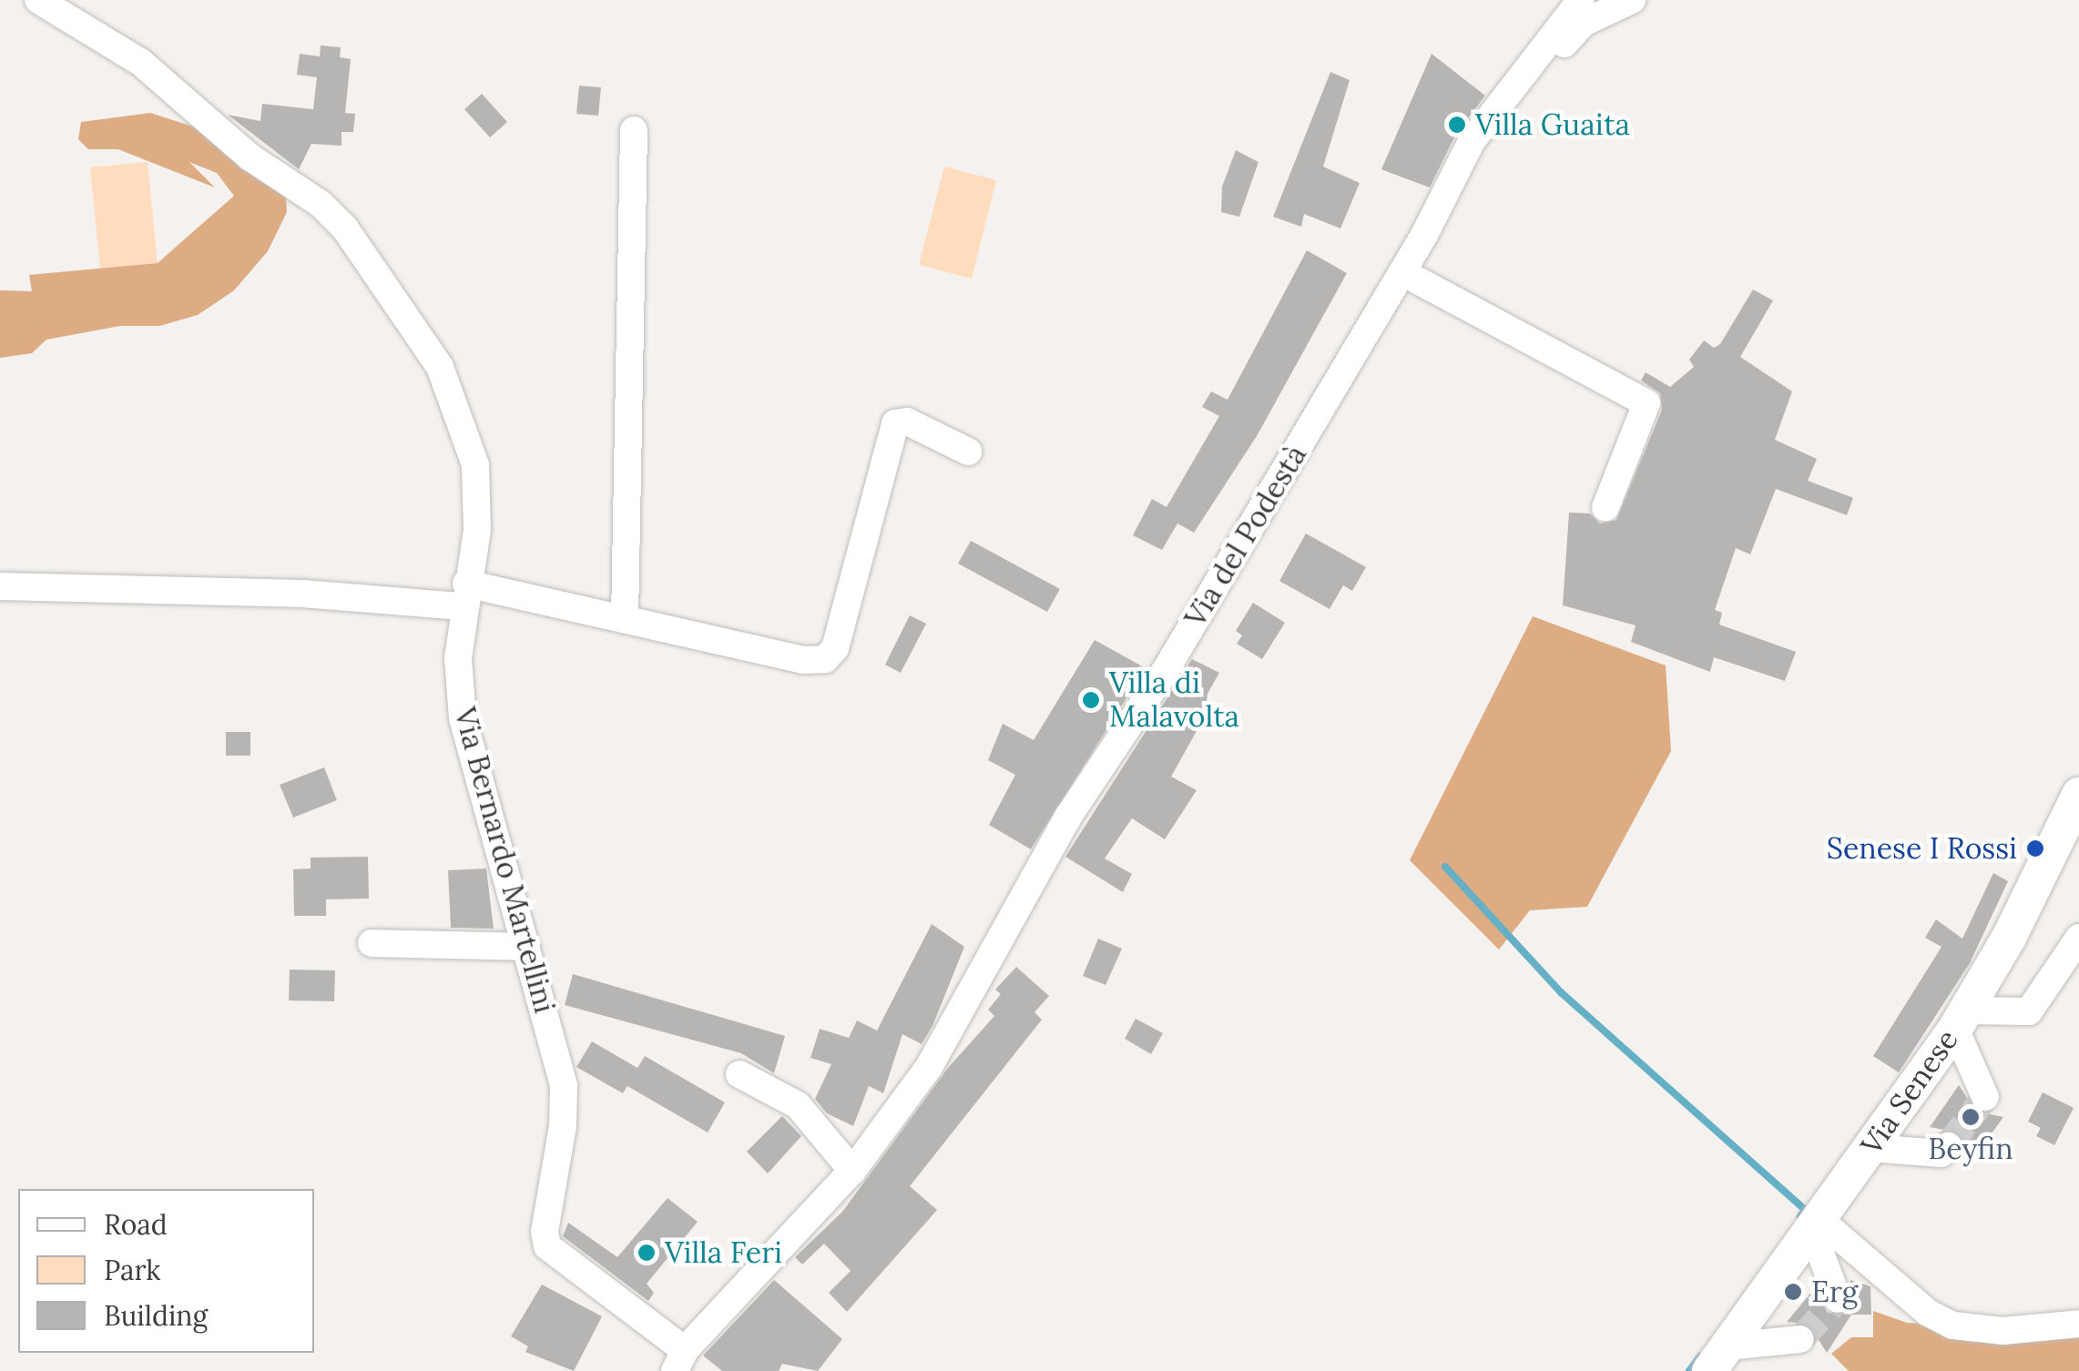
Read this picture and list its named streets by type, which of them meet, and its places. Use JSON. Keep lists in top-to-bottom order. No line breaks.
{"streets":{"main road":["Via Senese"],"street":["Via del Podestà","Via Bernardo Martellini"]},"crossings":[["Via del Podestà","Via Bernardo Martellini"]],"places":["Villa Guaita","Villa di Malavolta","Senese I Rossi","Beyfin","Villa Feri","Erg"],"legend":["Road","Park","Building"]}
